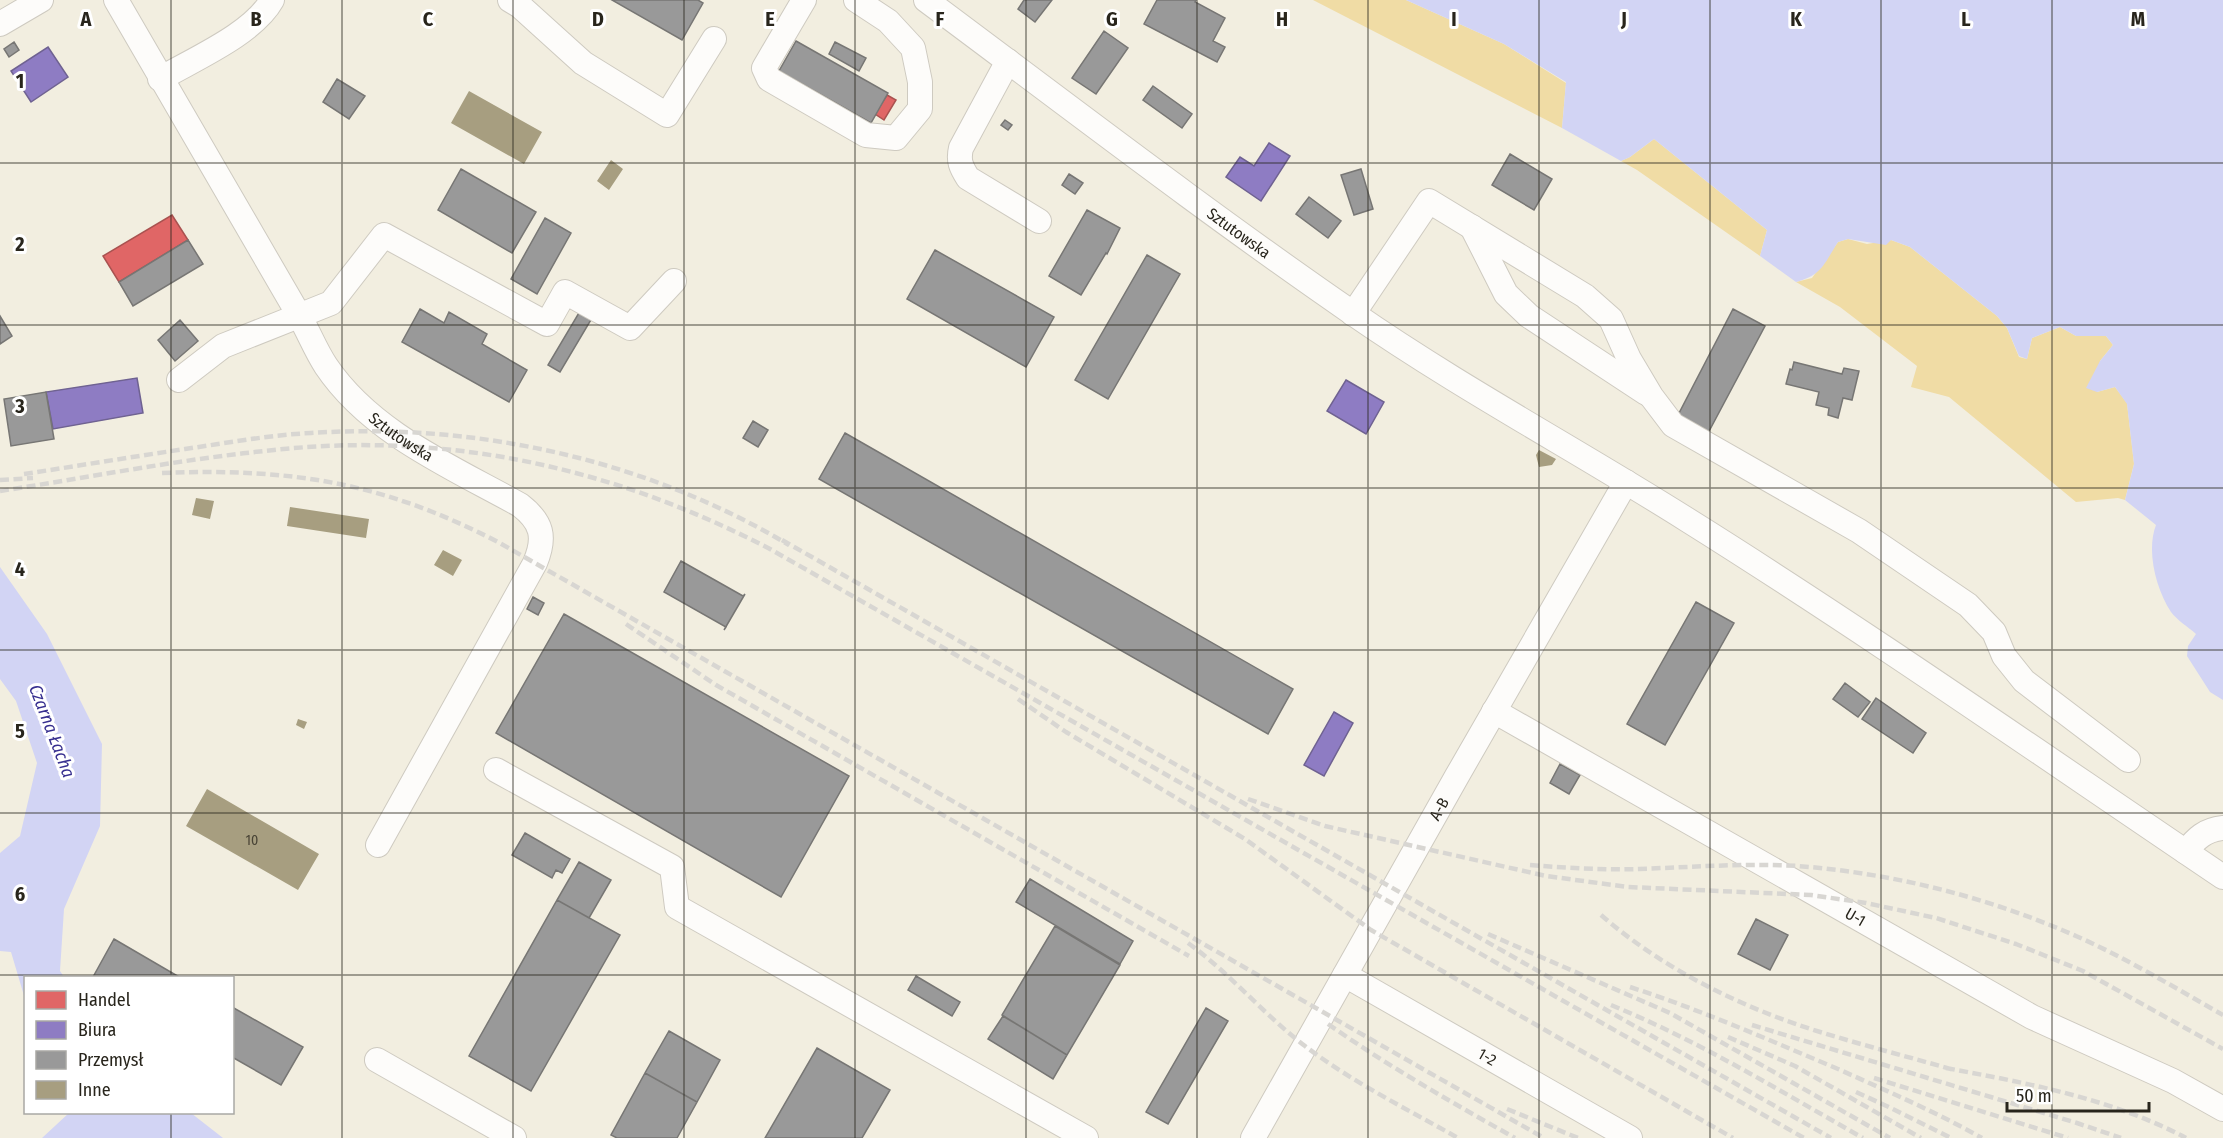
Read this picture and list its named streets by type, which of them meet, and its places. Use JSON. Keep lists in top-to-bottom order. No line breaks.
{"streets":{"street":["Sztutowska","A-B","U-1","1-2"]},"crossings":[["Sztutowska","A-B"],["A-B","U-1"],["A-B","1-2"]],"water":["Czarna Łacha"],"house_numbers":["10"],"legend":["Handel","Biura","Przemysł","Inne"],"scale_bar":"50 m","grid":{"columns":["A","B","C","D","E","F","G","H","I","J","K","L","M"],"rows":["1","2","3","4","5","6"]}}
